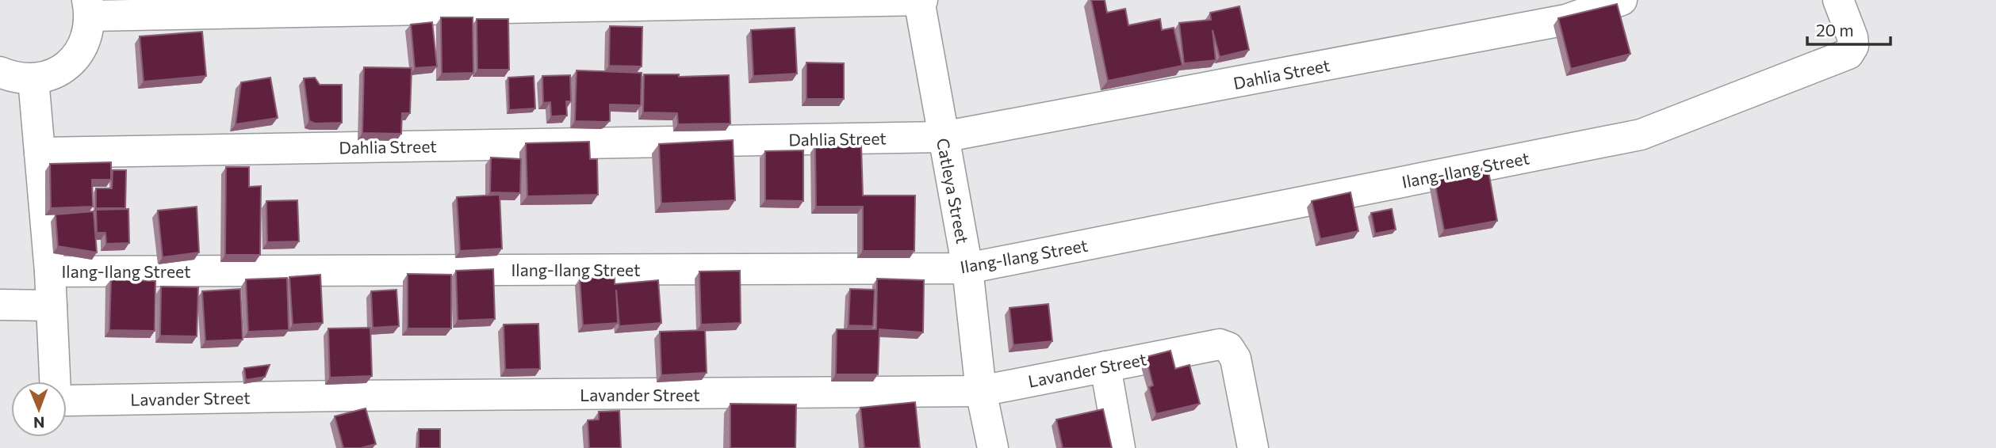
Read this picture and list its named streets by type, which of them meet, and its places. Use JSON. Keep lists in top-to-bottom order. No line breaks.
{"streets":{"street":["Dahlia Street","Ilang-Ilang Street","Catleya Street","Lavander Street"]},"crossings":[["Dahlia Street","Catleya Street"],["Ilang-Ilang Street","Catleya Street"],["Catleya Street","Lavander Street"]],"scale_bar":"20 m","north":"bottom"}
